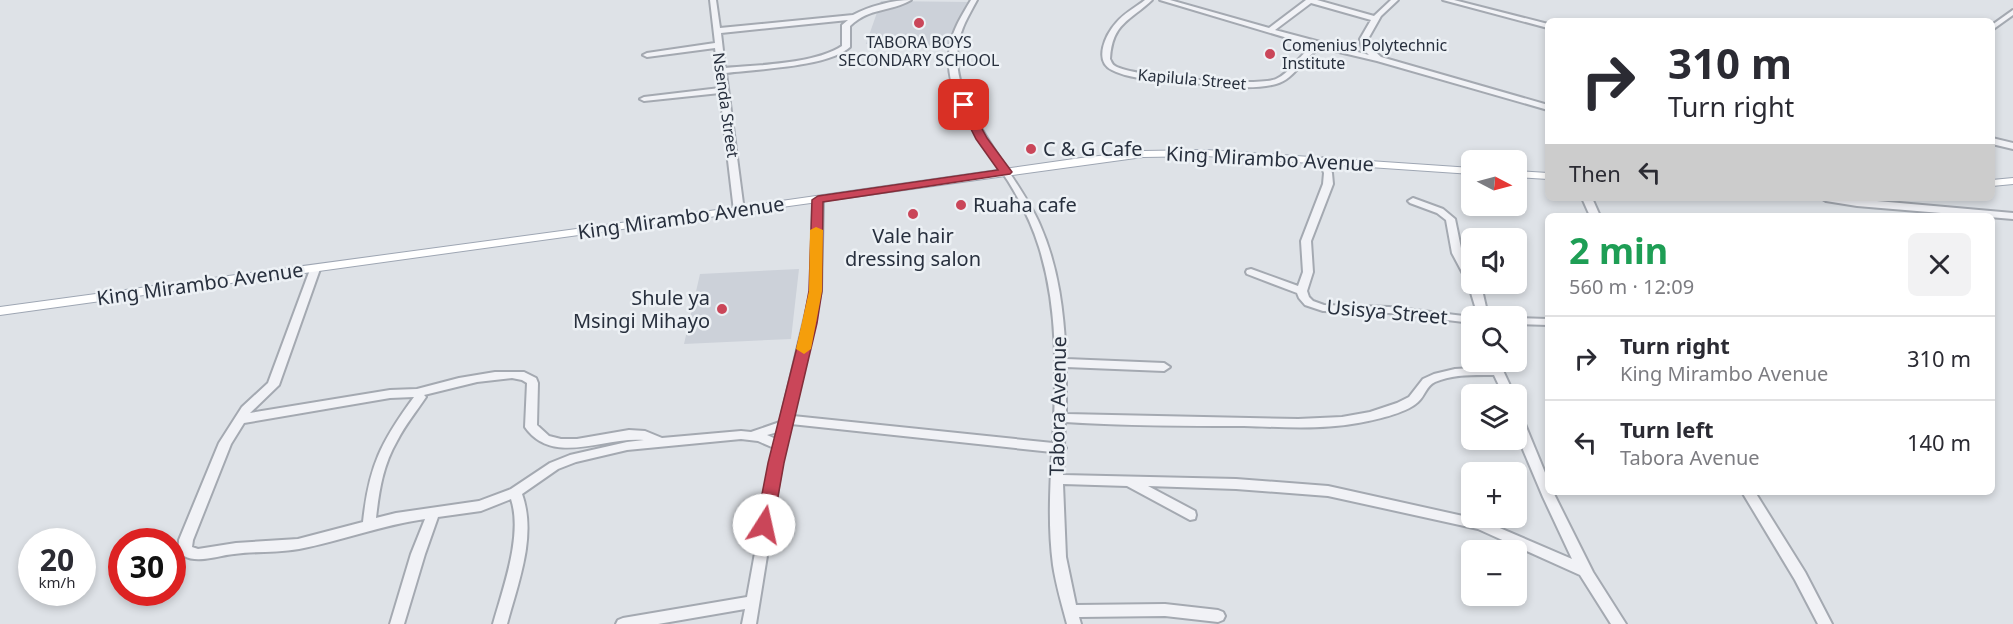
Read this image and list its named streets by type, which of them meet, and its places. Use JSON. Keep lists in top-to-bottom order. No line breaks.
{"streets":{"main road":["King Mirambo Avenue"],"street":["Kapilula Street","Nsenda Street","Usisya Street","Tabora Avenue"]},"crossings":[["Nsenda Street","King Mirambo Avenue"],["King Mirambo Avenue","Usisya Street"],["King Mirambo Avenue","Tabora Avenue"]],"places":["TABORA BOYS SECONDARY SCHOOL","Comenius Polytechnic Institute","C & G Cafe","Ruaha cafe","Vale hair dressing salon","Shule ya Msingi Mihayo"],"north":"right","page":{"turn":["310 m","Turn right"],"then":"Then","map_buttons":["+","−"],"heading":["2 min","560 m · 12:09"],"list":[{"name":"Turn right","note":"King Mirambo Avenue","value":"310 m"},{"name":"Turn left","note":"Tabora Avenue","value":"140 m"}],"speed":"20 km/h","limit":"30"}}
